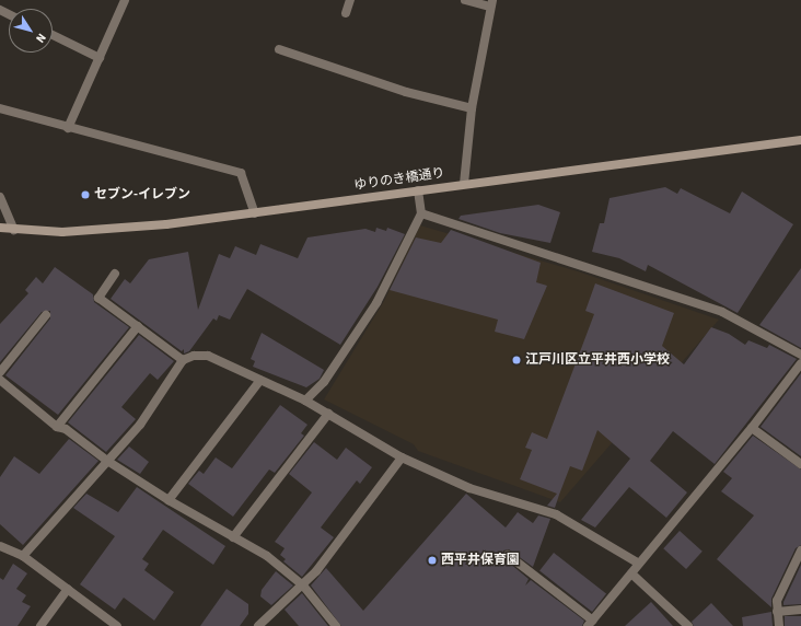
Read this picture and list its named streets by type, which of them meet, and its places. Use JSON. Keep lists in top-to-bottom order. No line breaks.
{"streets":{"main road":["ゆりのき橋通り"]},"places":["セブン-イレブン","江戸川区立平井西小学校","西平井保育園"],"north":"bottom right"}
